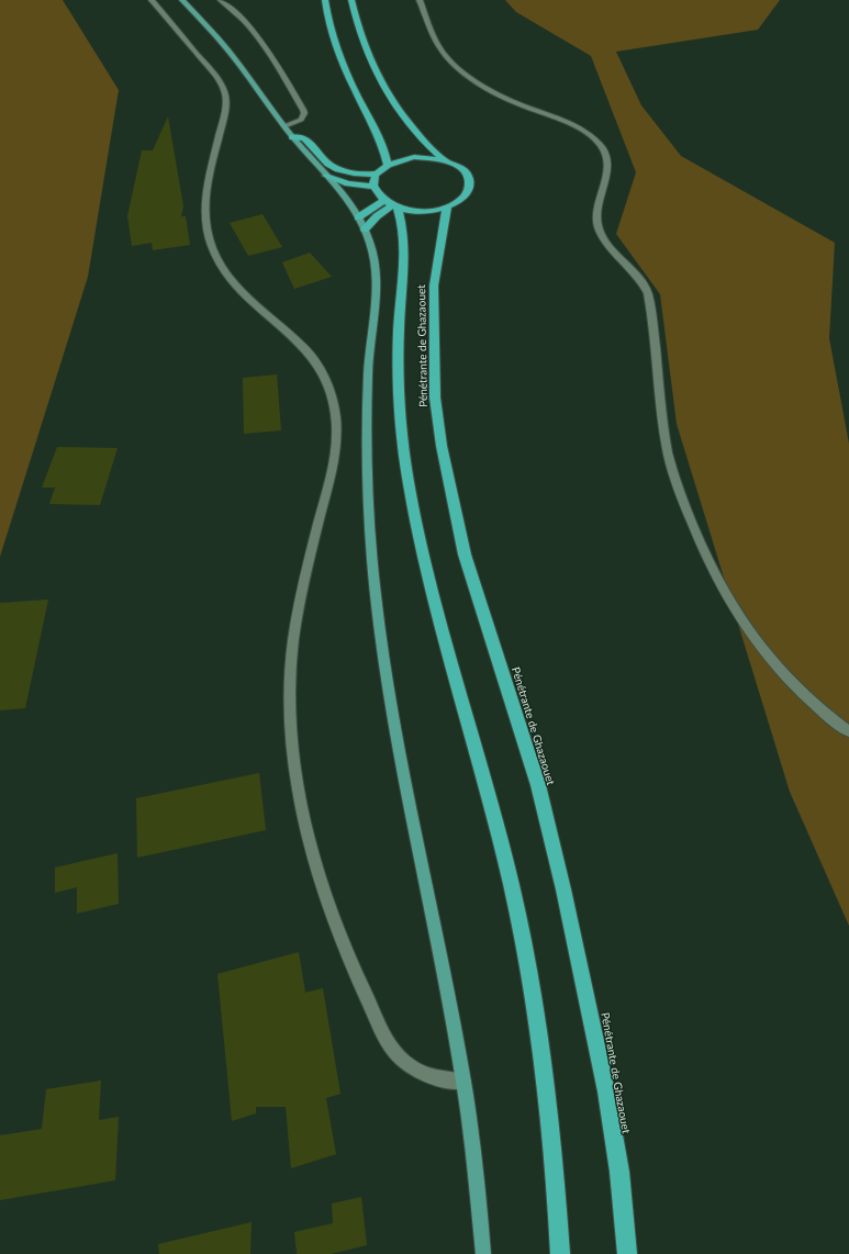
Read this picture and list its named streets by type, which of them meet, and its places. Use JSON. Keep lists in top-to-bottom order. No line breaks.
{"streets":{"highway":["Pénétrante de Ghazaouet"]}}
